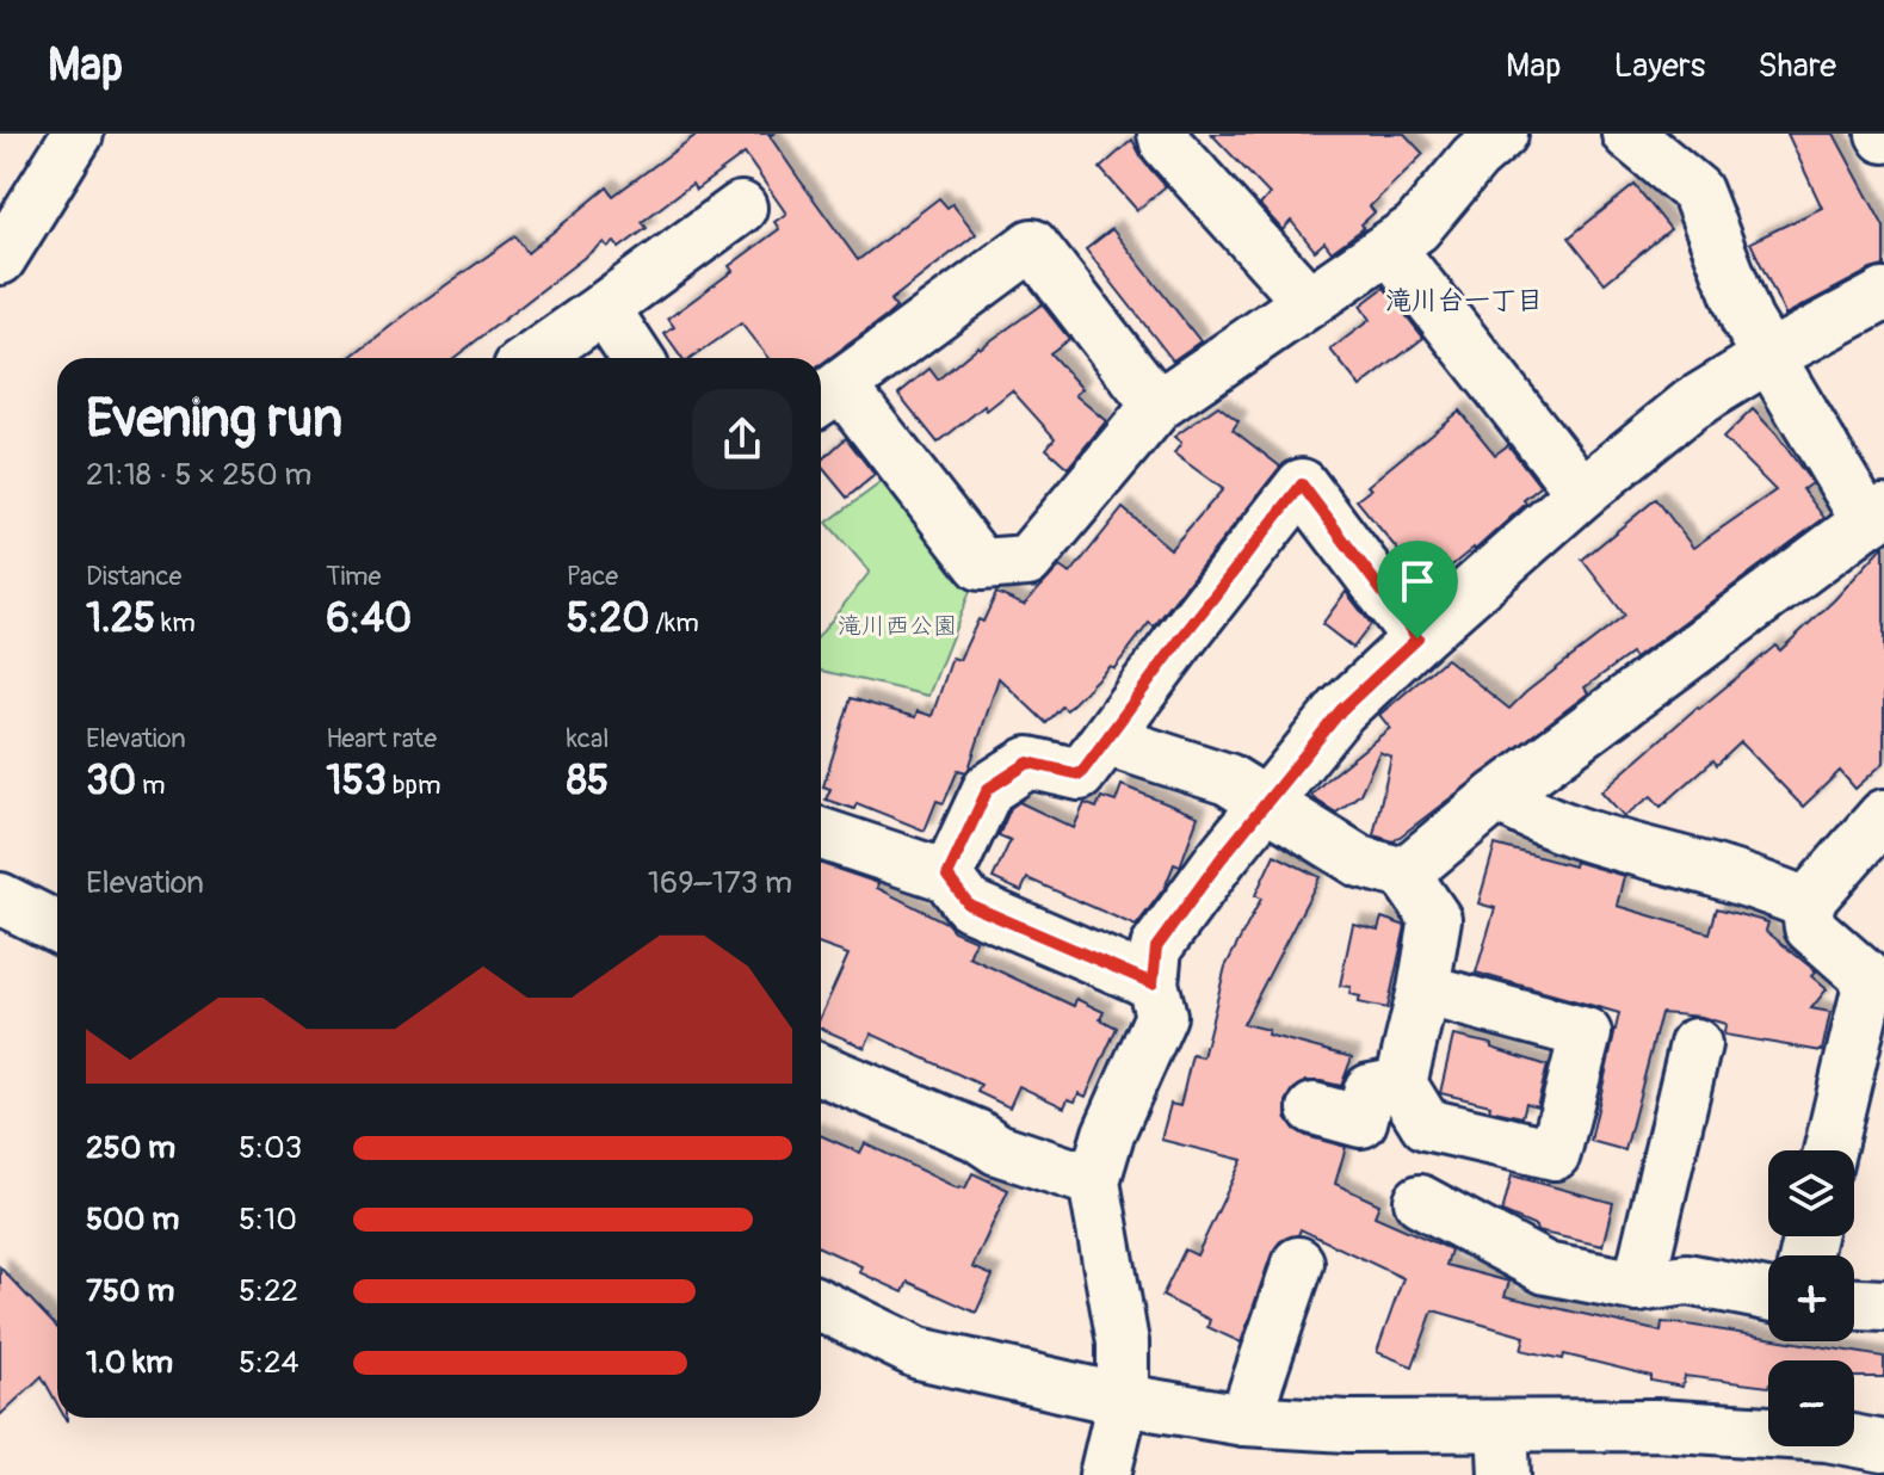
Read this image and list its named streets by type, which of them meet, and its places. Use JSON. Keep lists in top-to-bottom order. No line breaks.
{"districts":["滝川台一丁目"],"parks":["滝川西公園"],"page":{"header":"Map","nav":["Map","Layers","Share"],"heading":["Evening run","21:18 · 5 × 250 m"],"stats":[["Distance","1.25 km"],["Time","6:40"],["Pace","5:20 /km"],["Elevation","30 m"],["Heart rate","153 bpm"],["kcal","85"]],"chart":["Elevation","169–173 m"],"list":[{"name":"250 m","note":"5:03"},{"name":"500 m","note":"5:10"},{"name":"750 m","note":"5:22"},{"name":"1.0 km","note":"5:24"}],"map_buttons":["+","−"]}}
